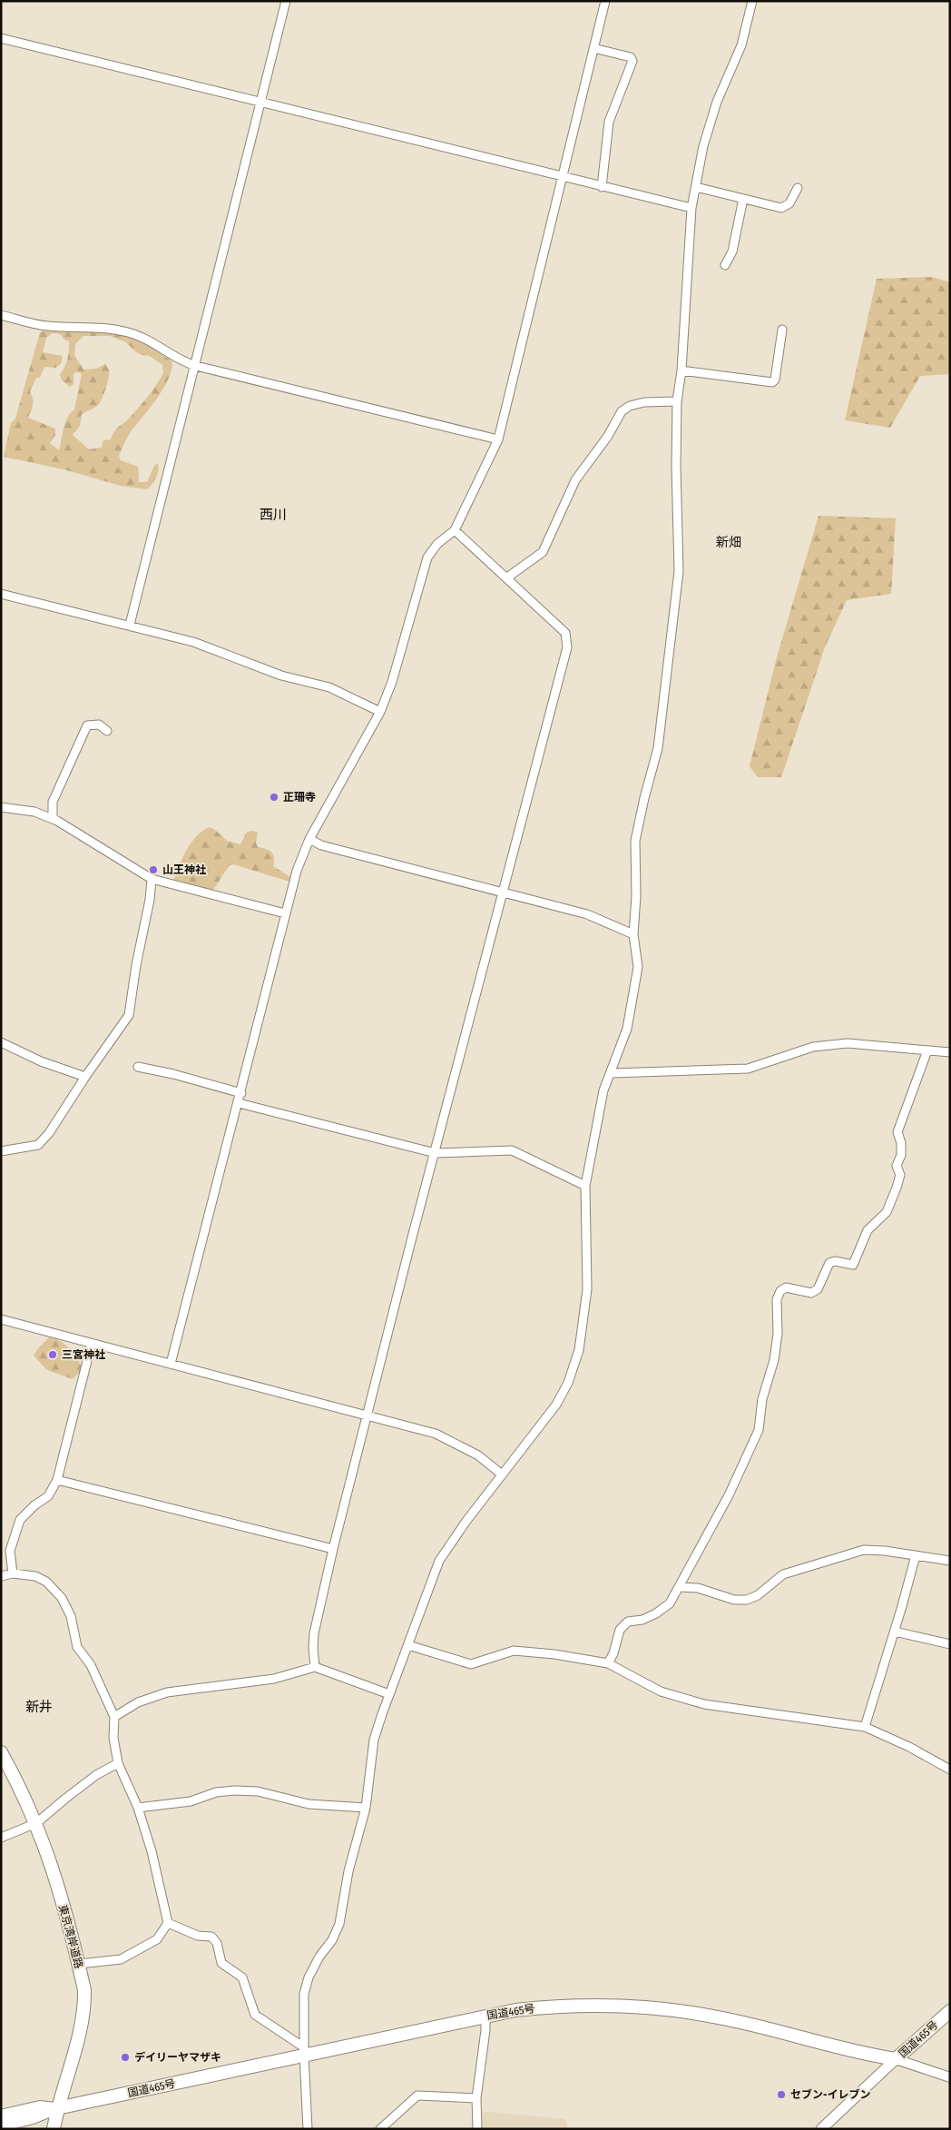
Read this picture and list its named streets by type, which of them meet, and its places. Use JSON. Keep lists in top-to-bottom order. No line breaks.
{"streets":{"highway":["東京湾岸道路","国道465号"]},"crossings":[["東京湾岸道路","国道465号"]],"districts":["西川","新畑","新井"],"places":["正珊寺","山王神社","三宮神社","デイリーヤマザキ","セブン-イレブン"]}
